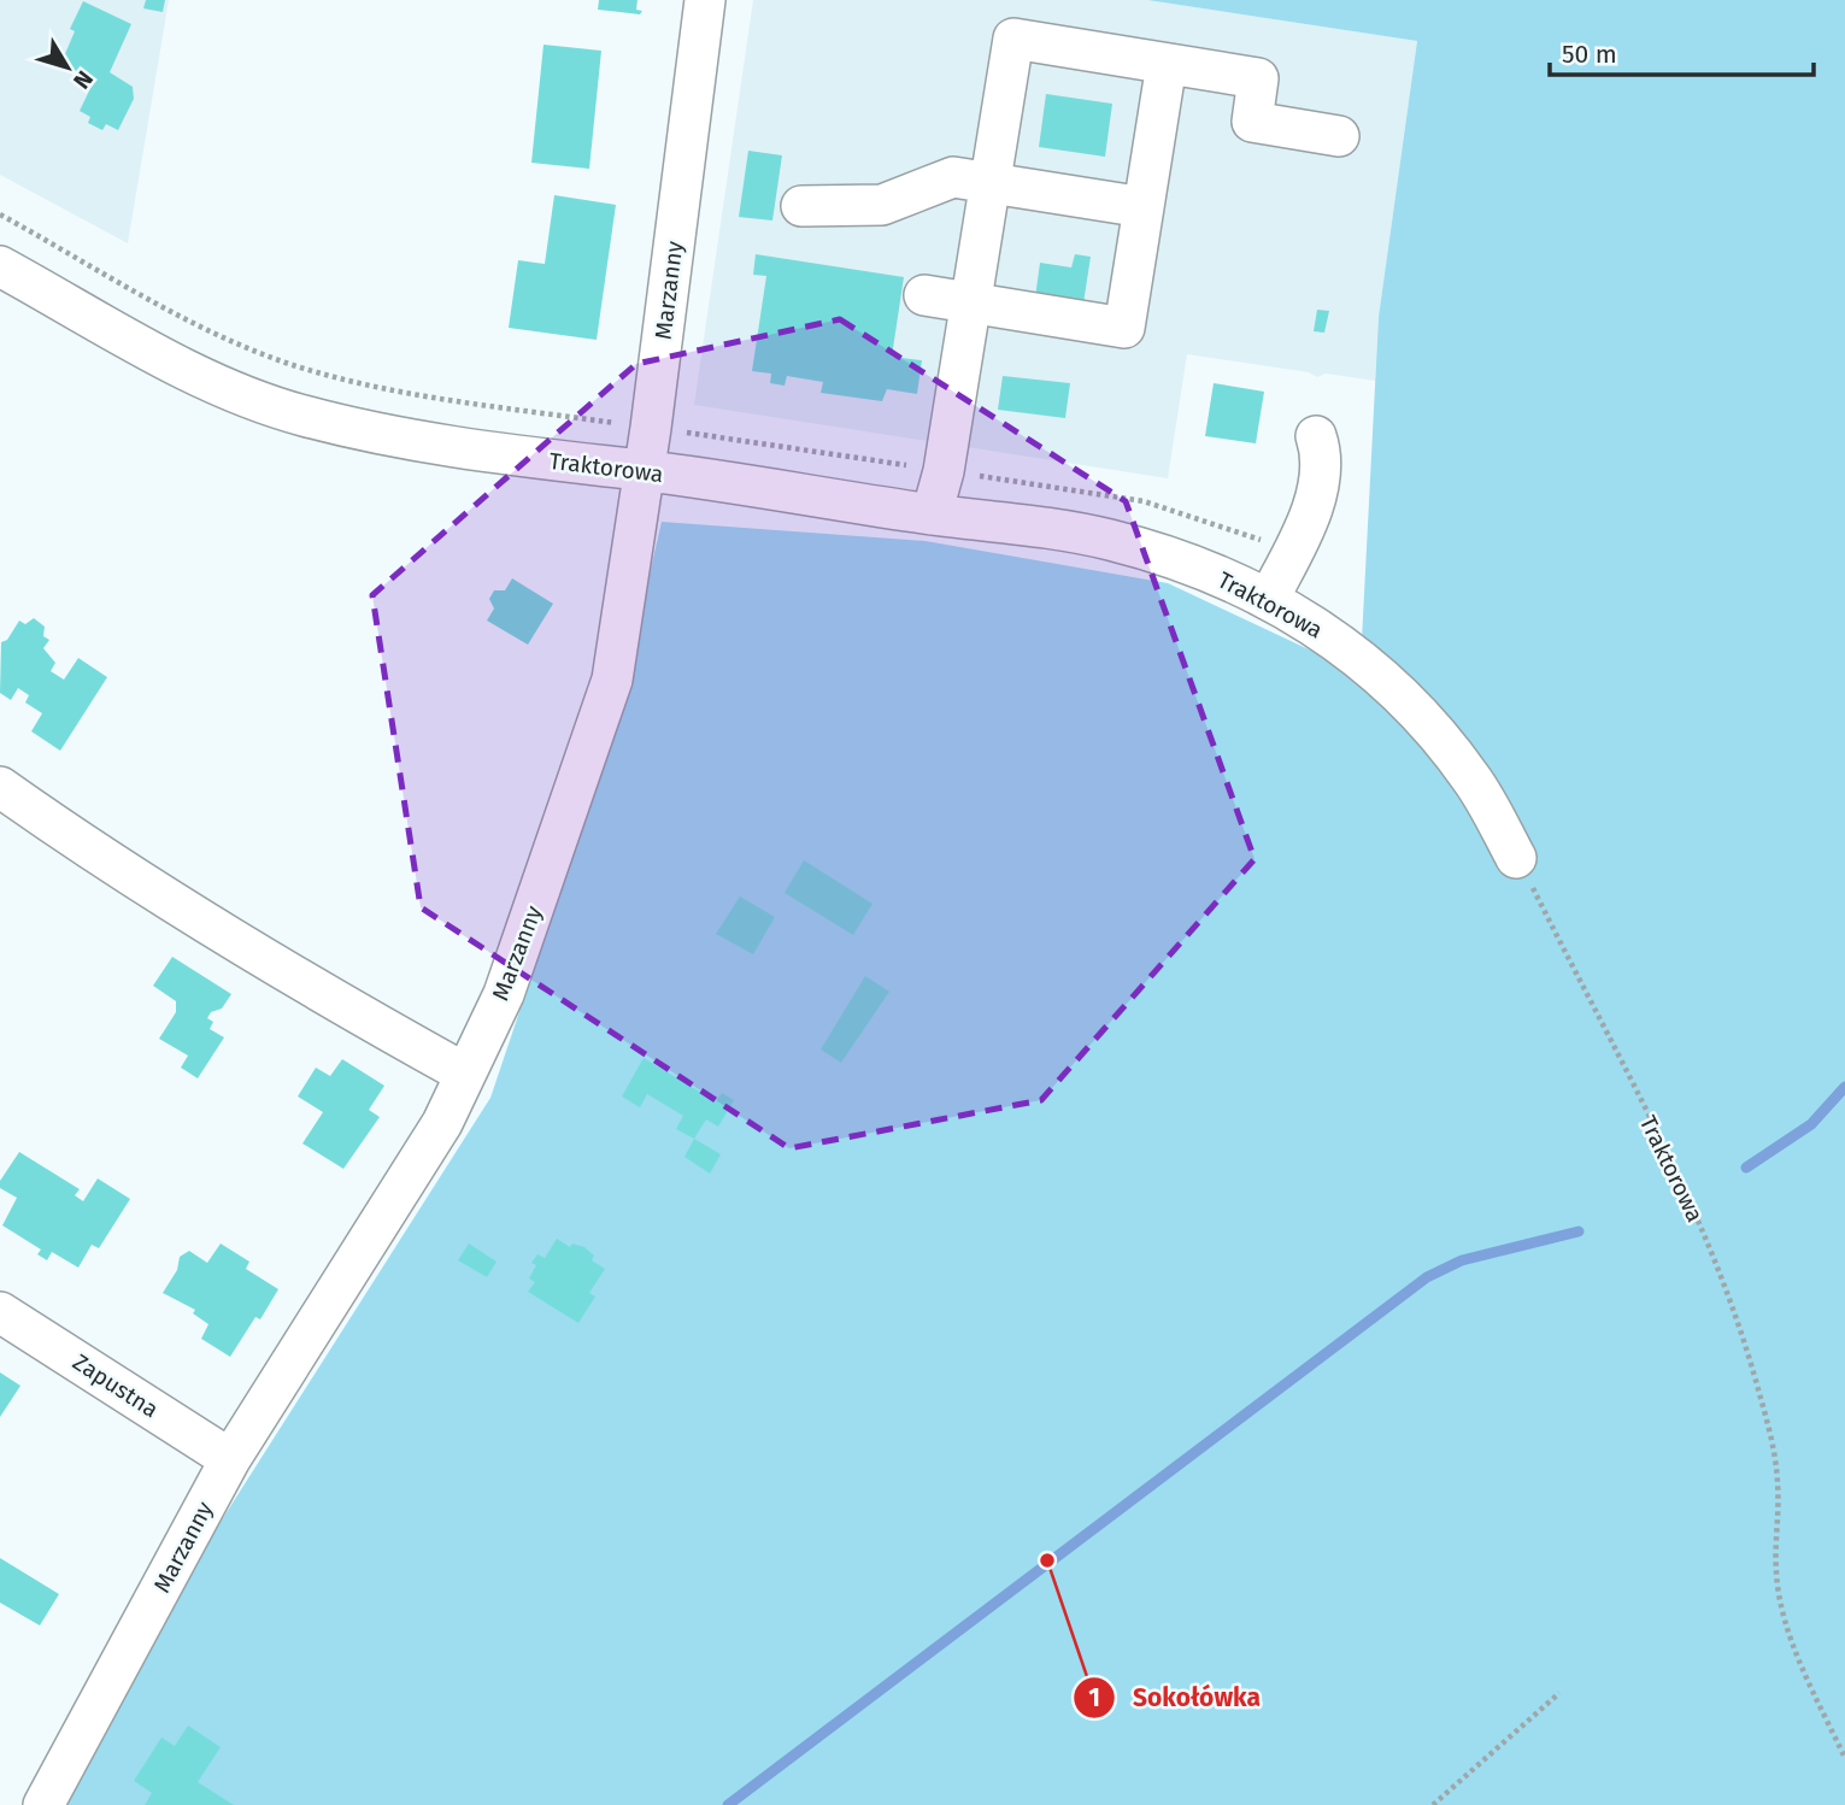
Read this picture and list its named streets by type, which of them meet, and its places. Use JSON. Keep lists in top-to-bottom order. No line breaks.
{"streets":{"street":["Marzanny","Traktorowa","Zapustna"]},"crossings":[["Marzanny","Traktorowa"],["Marzanny","Zapustna"]],"places":["Sokołówka"],"scale_bar":"50 m","north":"bottom right"}
